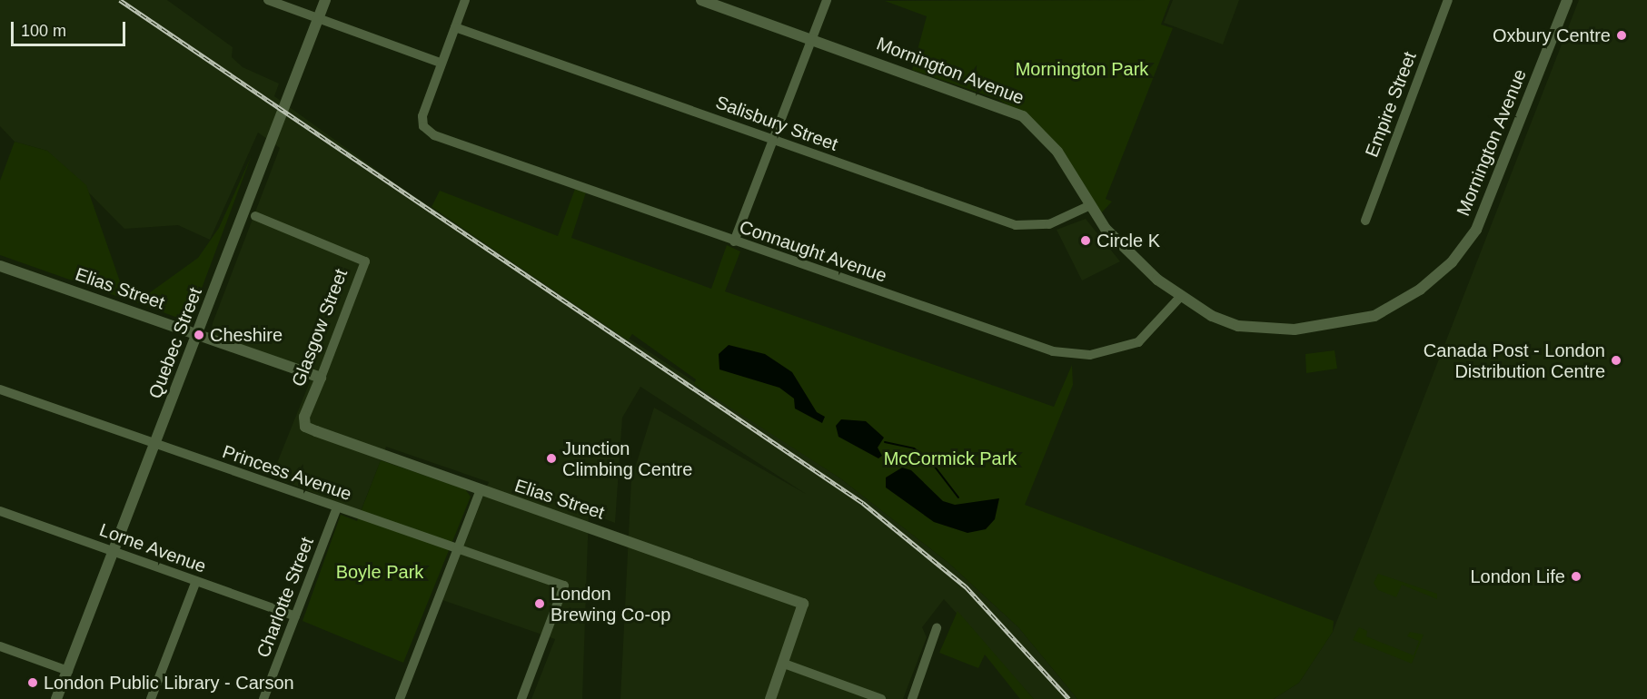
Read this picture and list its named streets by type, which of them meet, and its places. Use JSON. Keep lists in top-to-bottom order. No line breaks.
{"streets":{"street":["Mornington Avenue","Empire Street","Salisbury Street","Connaught Avenue","Elias Street","Glasgow Street","Quebec Street","Princess Avenue","Lorne Avenue","Charlotte Street"]},"crossings":[["Mornington Avenue","Salisbury Street"],["Mornington Avenue","Connaught Avenue"],["Elias Street","Glasgow Street"],["Elias Street","Quebec Street"],["Quebec Street","Princess Avenue"],["Quebec Street","Lorne Avenue"],["Princess Avenue","Charlotte Street"],["Lorne Avenue","Charlotte Street"]],"parks":["Mornington Park","McCormick Park","Boyle Park"],"places":["Oxbury Centre","Circle K","Cheshire","Canada Post - London Distribution Centre","Junction Climbing Centre","London Life","London Brewing Co-op","London Public Library - Carson"],"scale_bar":"100 m"}
